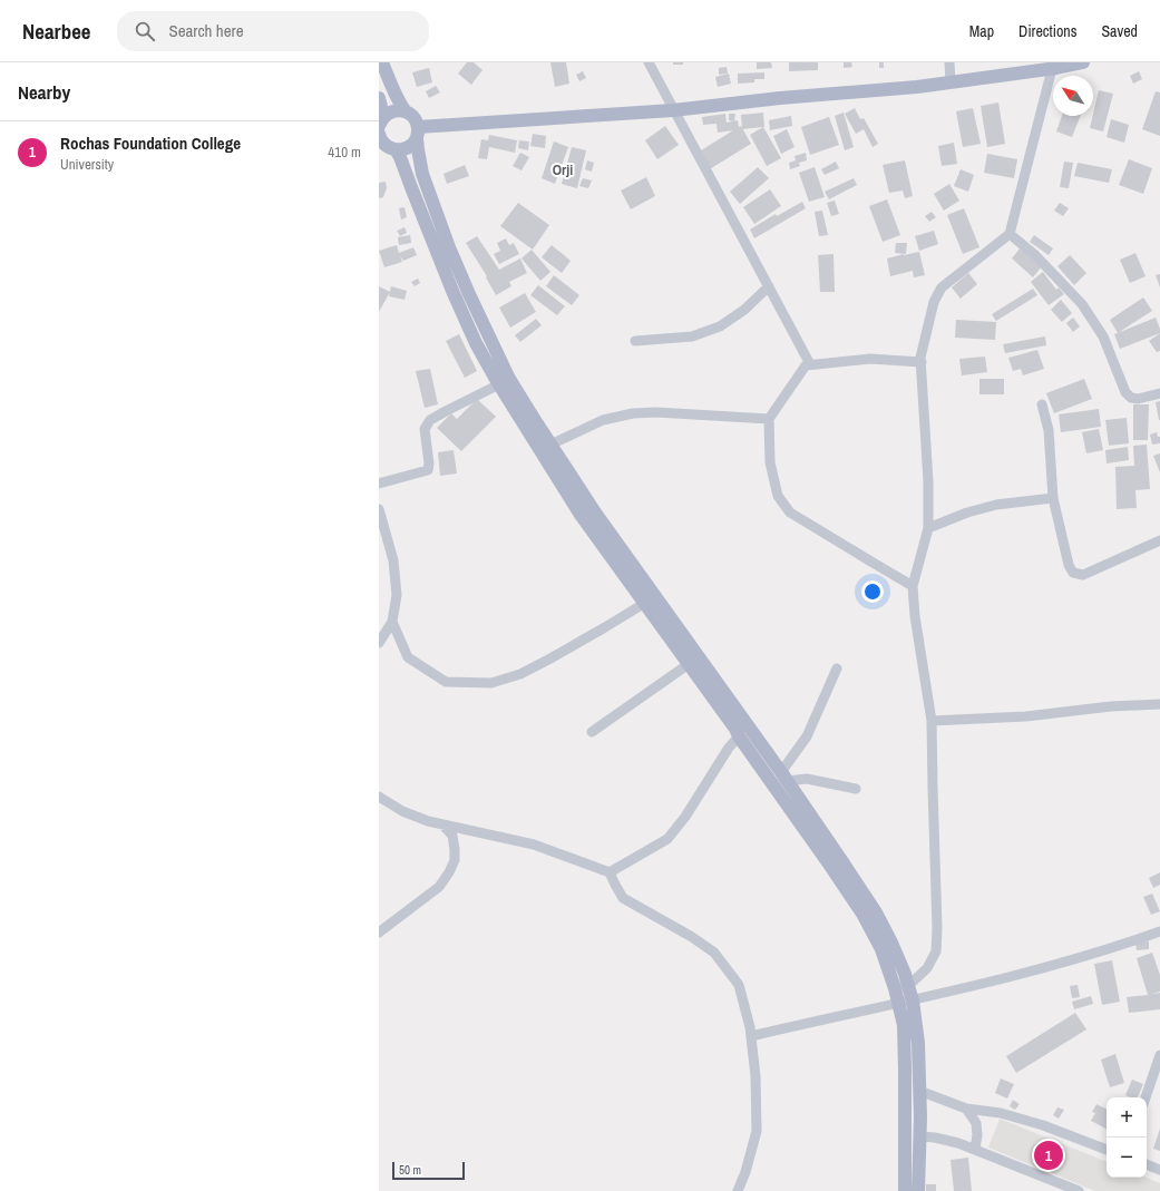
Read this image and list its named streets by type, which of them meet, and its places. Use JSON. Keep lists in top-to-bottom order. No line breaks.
{"districts":["Orji"],"scale_bar":"50 m","north":"top left","page":{"header":"Nearbee","search":"Search here","nav":["Map","Directions","Saved"],"heading":"Nearby","list":[{"mark":"1","name":"Rochas Foundation College","note":"University","value":"410 m"}],"map_buttons":["+","−"],"pins":"1","scale":"50 m"}}
